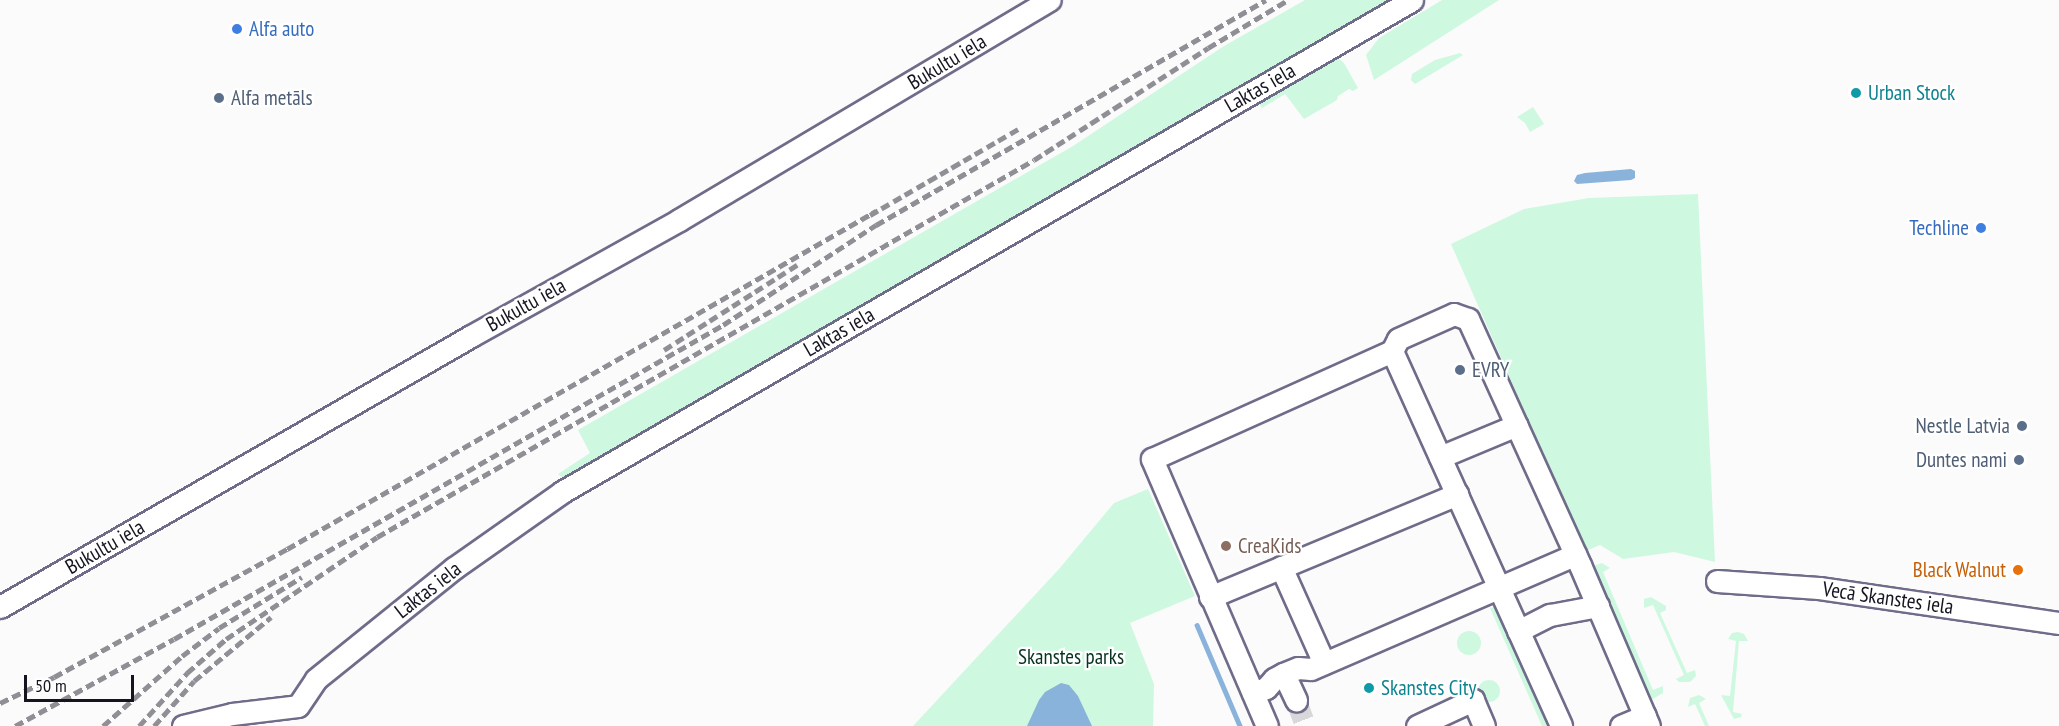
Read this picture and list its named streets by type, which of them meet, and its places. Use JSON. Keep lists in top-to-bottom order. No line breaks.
{"streets":{"street":["Bukultu iela","Laktas iela","Vecā Skanstes iela"]},"parks":["Skanstes parks"],"places":["Alfa auto","Urban Stock","Alfa metāls","Techline","EVRY","Nestle Latvia","Duntes nami","CreaKids","Black Walnut","Skanstes City"],"scale_bar":"50 m"}
